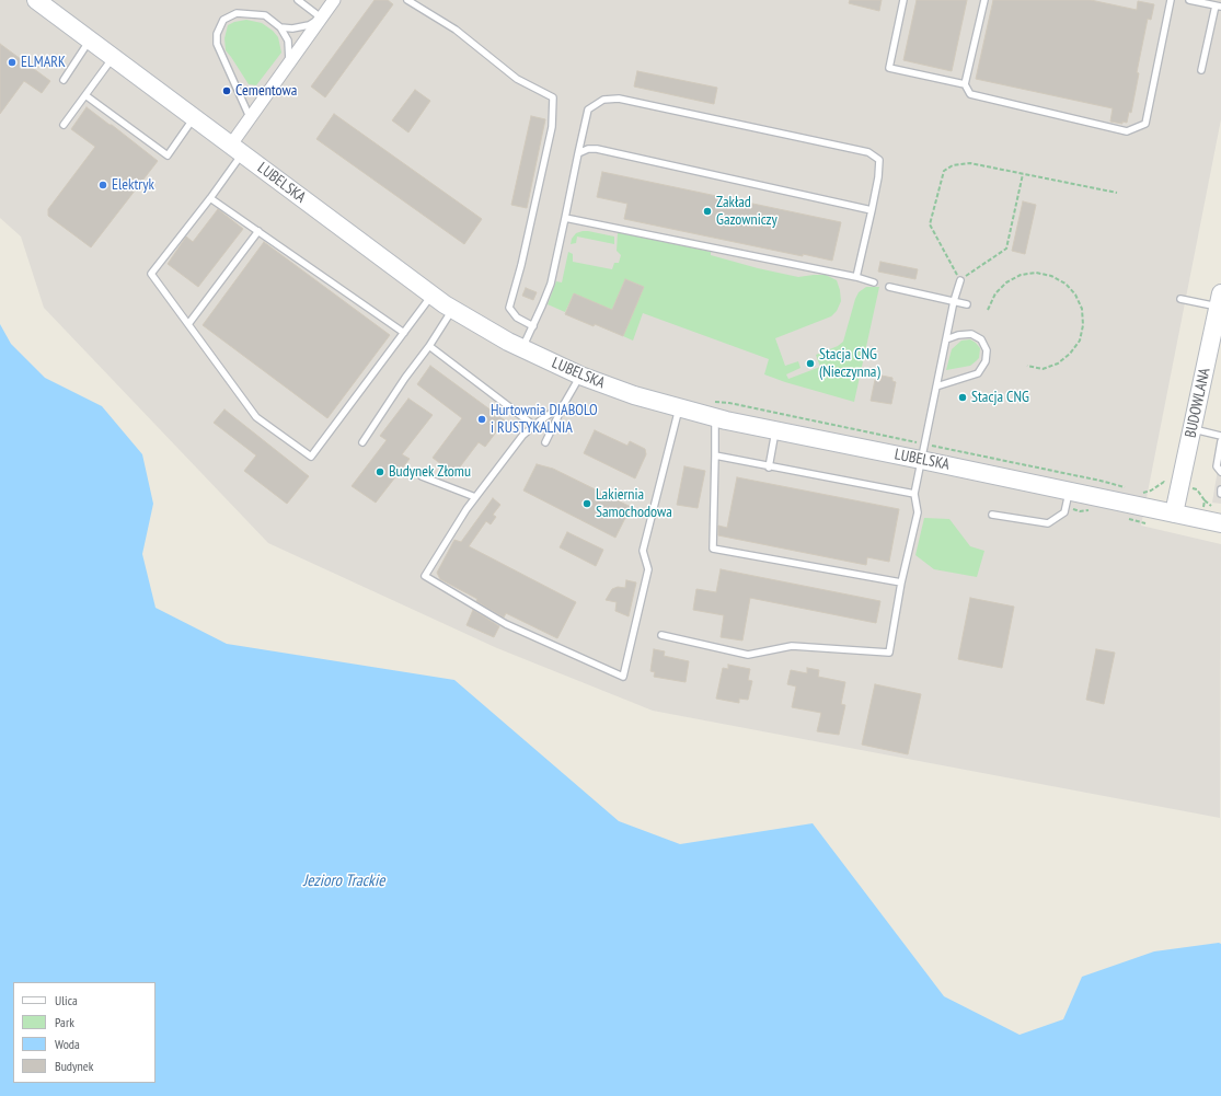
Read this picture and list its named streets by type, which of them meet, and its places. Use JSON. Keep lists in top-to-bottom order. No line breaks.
{"streets":{"street":["LUBELSKA","BUDOWLANA"]},"crossings":[["LUBELSKA","BUDOWLANA"]],"water":["Jezioro Trackie"],"places":["ELMARK","Cementowa","Elektryk","Zakład Gazowniczy","Stacja CNG (Nieczynna)","Stacja CNG","Hurtownia DIABOLO i RUSTYKALNIA","Budynek Złomu","Lakiernia Samochodowa"],"legend":["Ulica","Park","Woda","Budynek"]}
